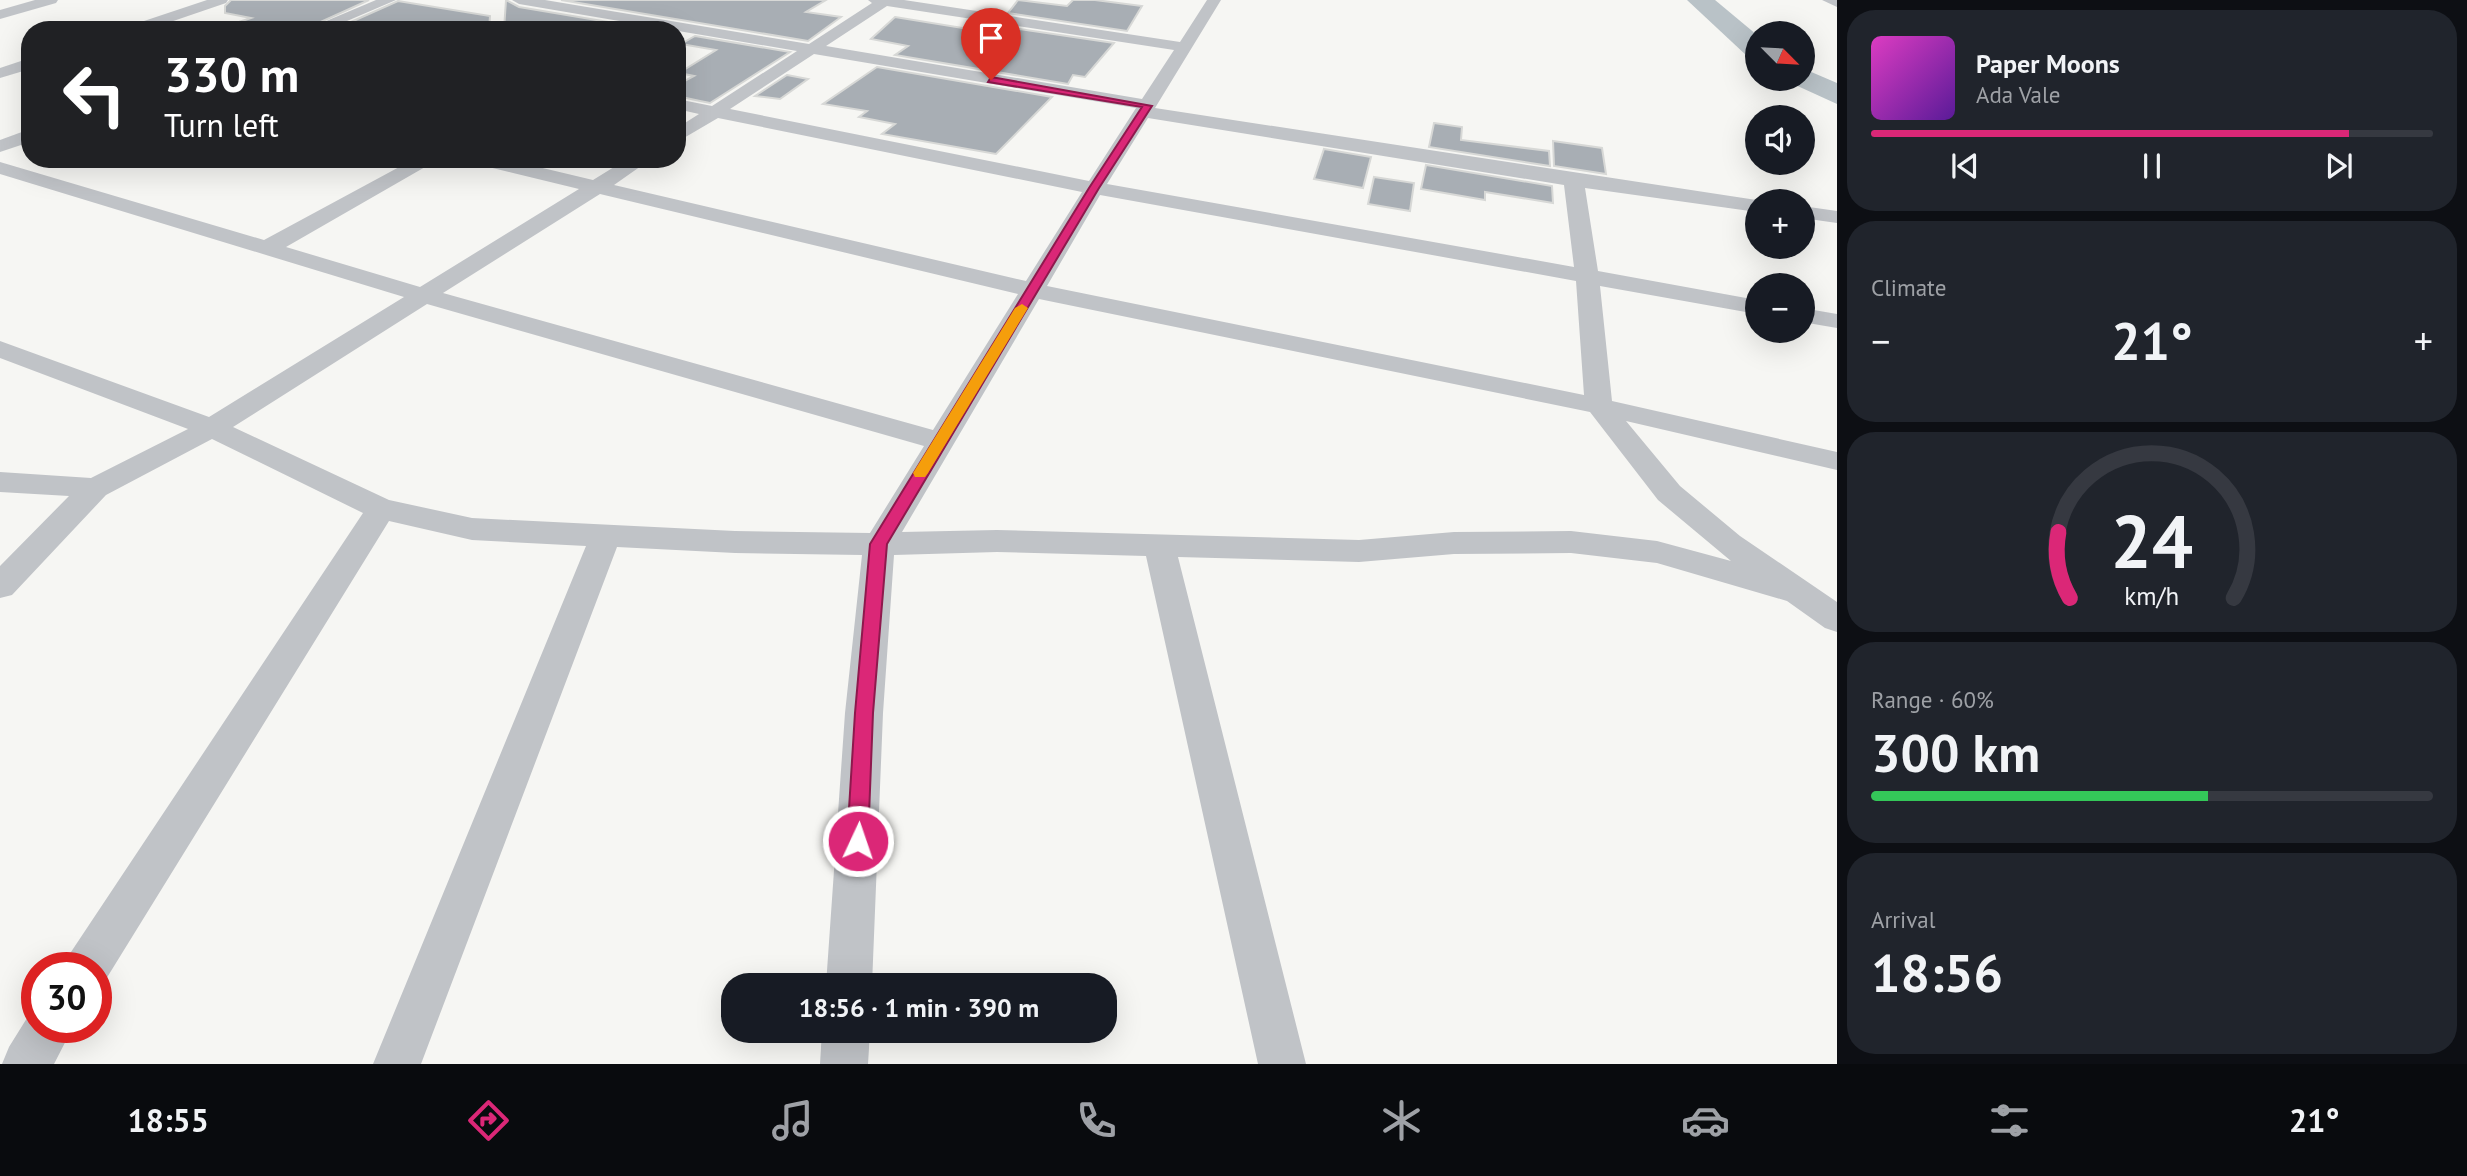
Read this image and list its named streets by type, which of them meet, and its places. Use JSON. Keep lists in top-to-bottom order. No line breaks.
{"north":"bottom right","page":{"map_buttons":["+","−"],"turn":["330 m","Turn left"],"song":["Paper Moons","Ada Vale"],"tile":["Climate",["Range · 60%","300 km"],["Arrival","18:56"]],"heat":["−","21°","+"],"limit":"30","trip":"18:56 · 1 min · 390 m","tabs":["18:55","21°"],"gauge":["24","km/h"]}}
